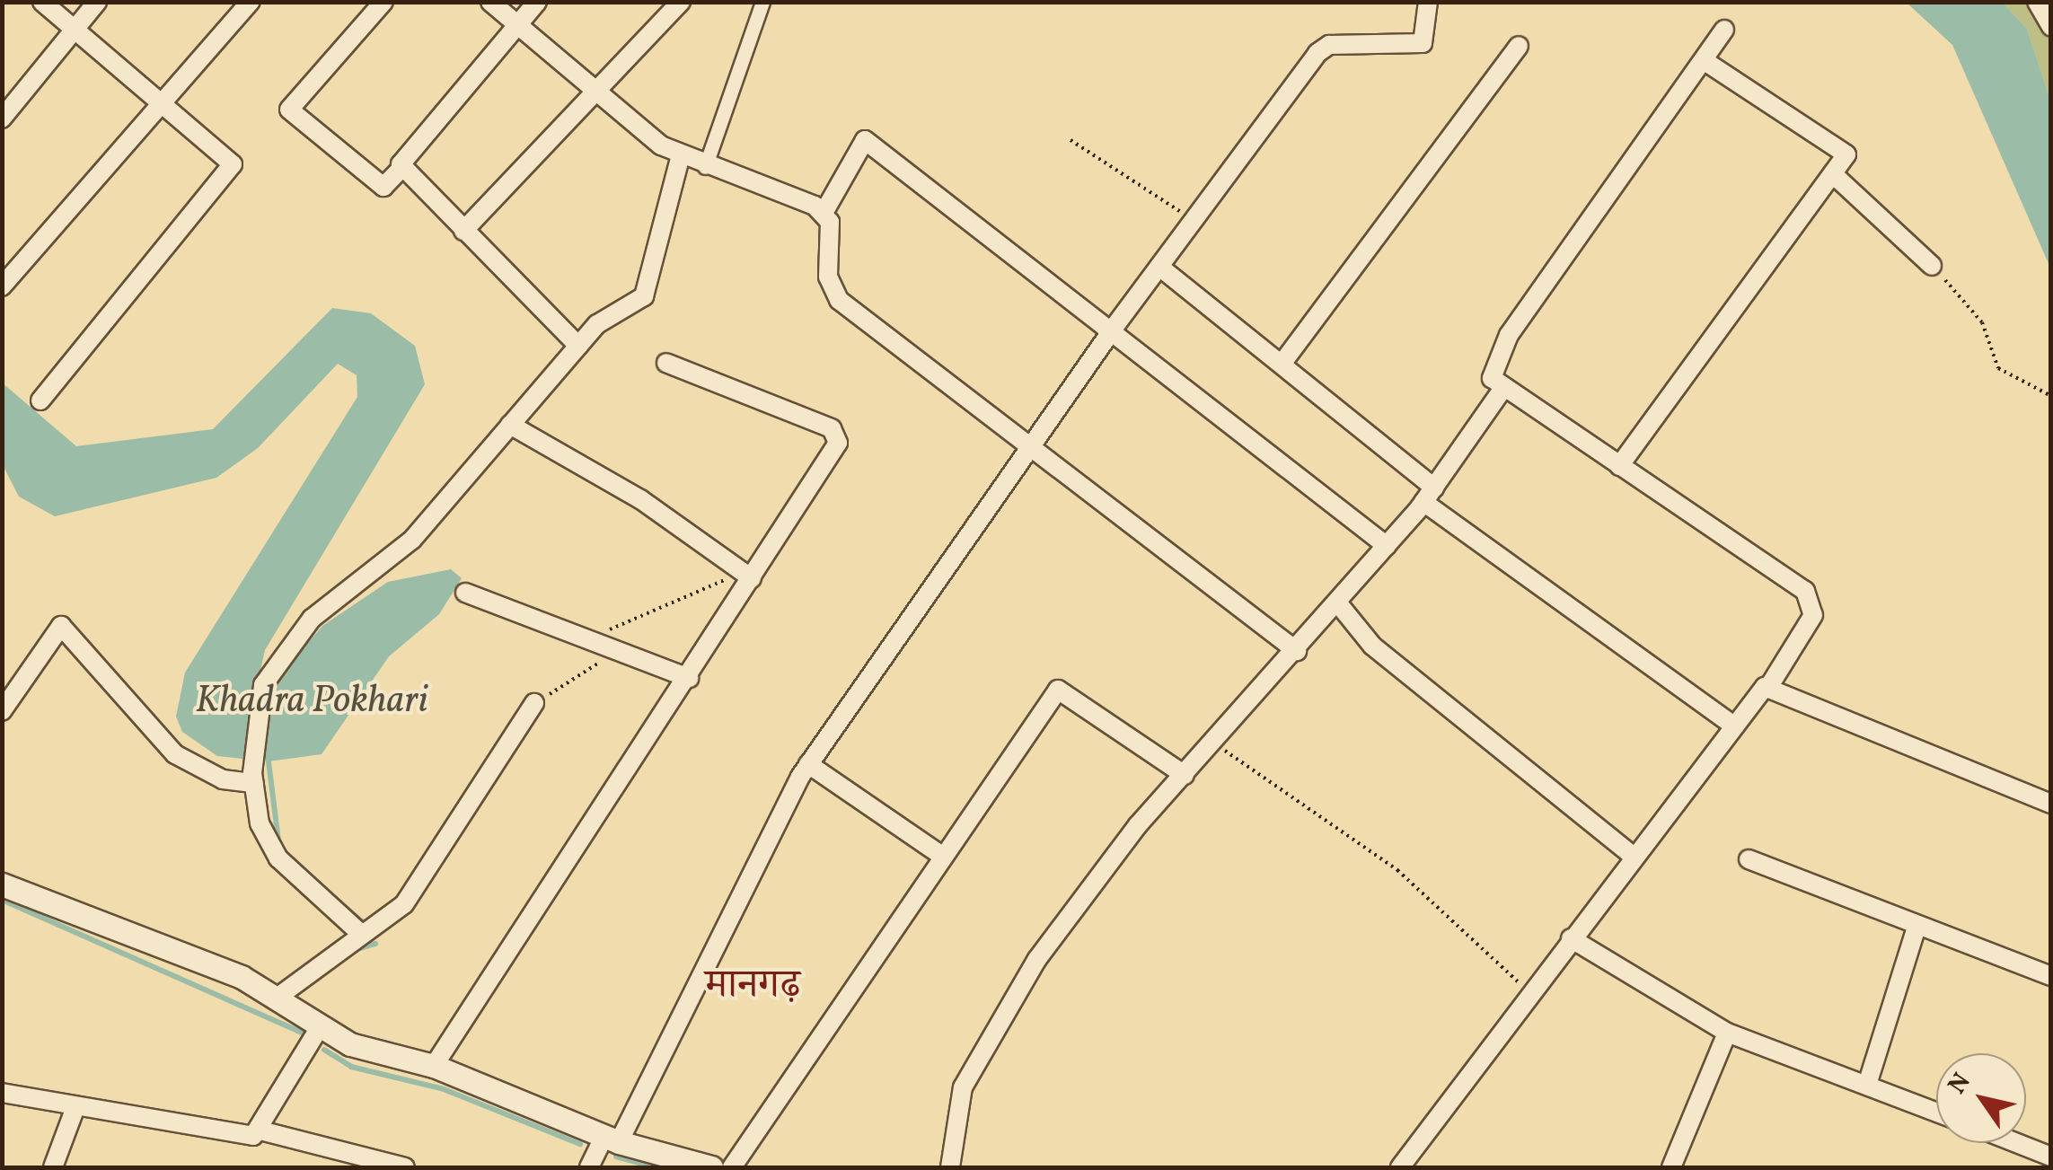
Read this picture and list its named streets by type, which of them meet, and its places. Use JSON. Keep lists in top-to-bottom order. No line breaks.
{"districts":["मानगढ़"],"water":["Khadra Pokhari"],"north":"top left"}
